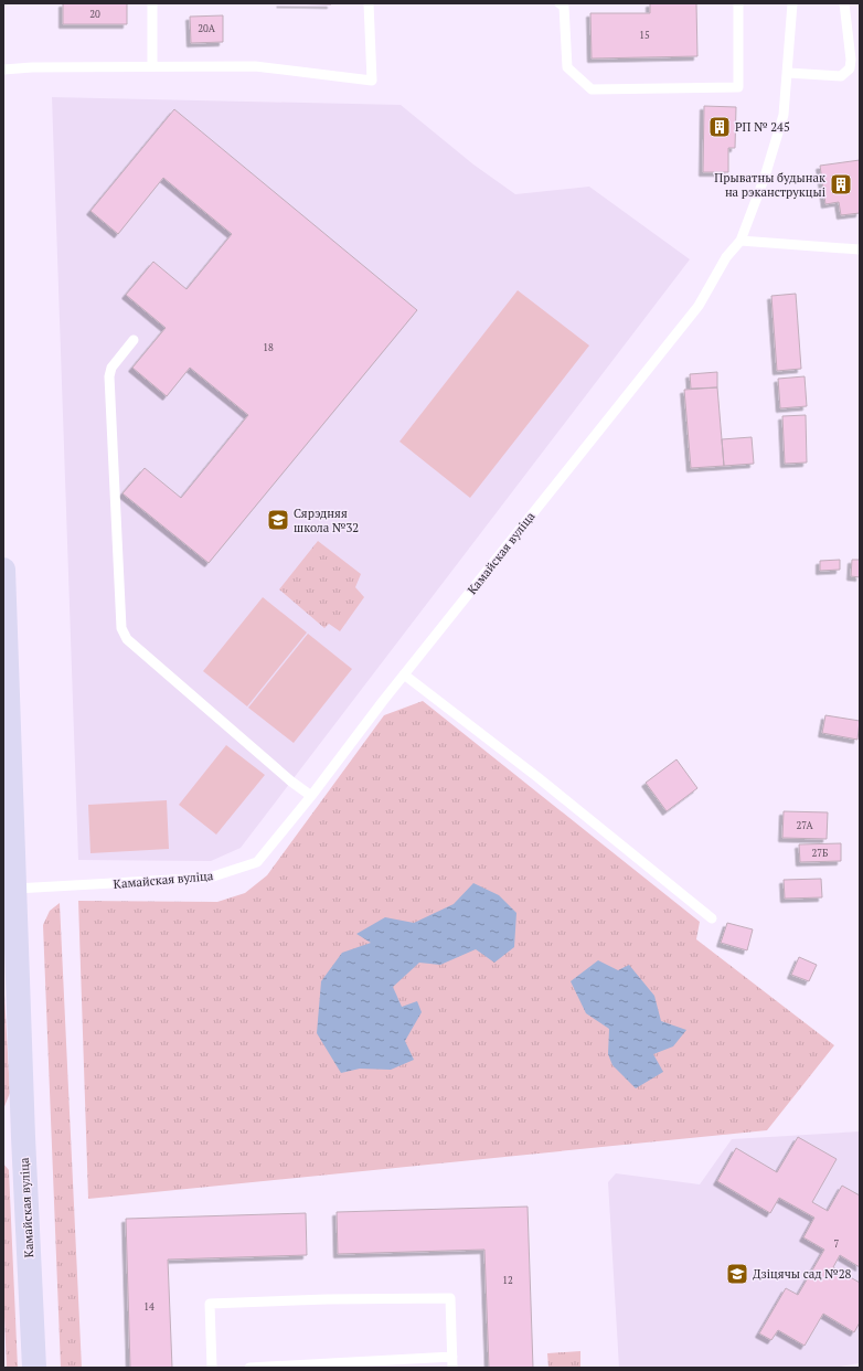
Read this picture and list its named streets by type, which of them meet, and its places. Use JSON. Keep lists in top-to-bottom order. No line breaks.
{"streets":{"street":["Камайская вуліца"]},"places":{"building":["РП № 245","Прыватны будынак на рэканструкцыі"],"school or university":["Сярэдняя школа №32","Дзіцячы сад №28"]},"house_numbers":["20","20А","15","18","27А","27Б","7","12","14"]}
